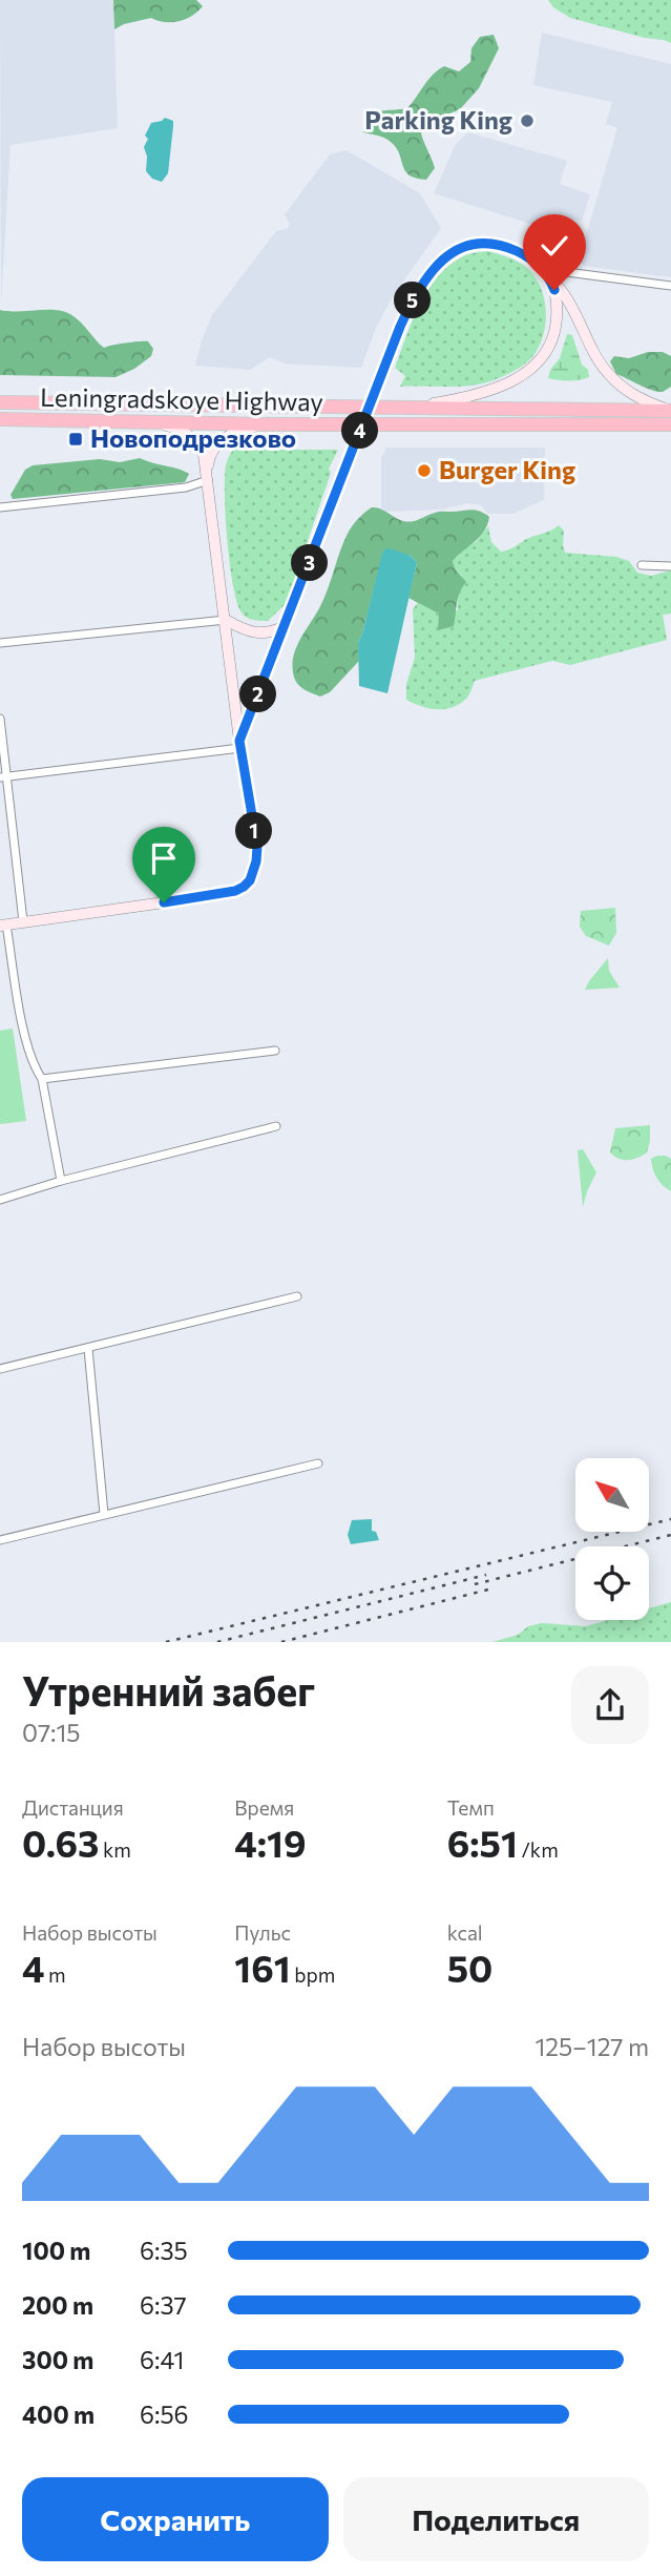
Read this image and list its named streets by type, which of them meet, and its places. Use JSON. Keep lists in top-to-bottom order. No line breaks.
{"streets":{"highway":["Leningradskoye Highway"]},"places":{"other":["Parking King","Burger King"],"transit":["Новоподрезково"]},"north":"top left","page":{"pins":["5","4","3","2","1"],"heading":["Утренний забег","07:15"],"stats":[["Дистанция","0.63 km"],["Время","4:19"],["Темп","6:51 /km"],["Набор высоты","4 m"],["Пульс","161 bpm"],["kcal","50"]],"chart":["Набор высоты","125–127 m"],"list":[{"name":"100 m","note":"6:35"},{"name":"200 m","note":"6:37"},{"name":"300 m","note":"6:41"},{"name":"400 m","note":"6:56"}],"buttons":["Сохранить","Поделиться"]}}
